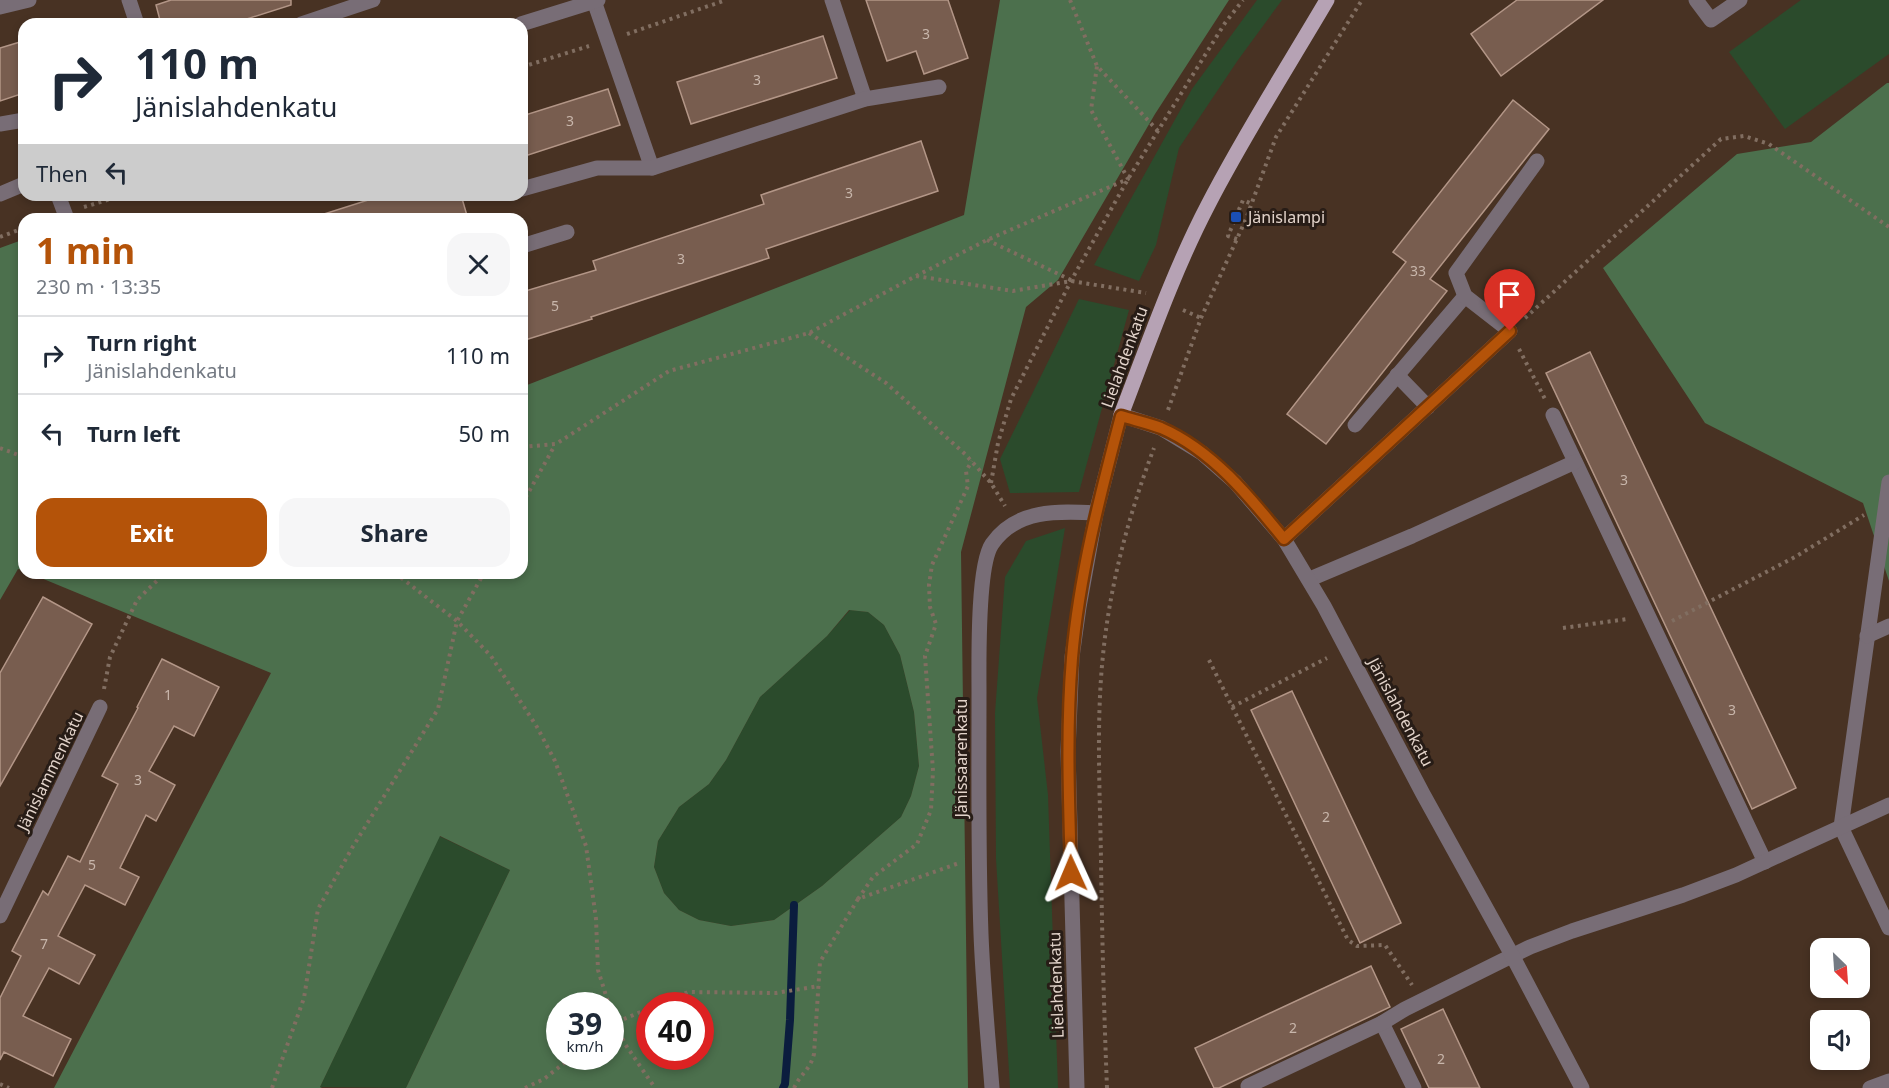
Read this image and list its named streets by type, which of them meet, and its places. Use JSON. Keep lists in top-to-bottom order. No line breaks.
{"streets":{"main road":["Lielahdenkatu"],"street":["Jänislahdenkatu","Jänissaarenkatu","Jänislammenkatu"]},"crossings":[["Lielahdenkatu","Jänislahdenkatu"],["Lielahdenkatu","Jänissaarenkatu"]],"places":{"transit":["Jänislampi"]},"house_numbers":["3","3","3","3","3","33","5","3","1","3","3","2","5","7","2","2"],"north":"bottom right","page":{"turn":["110 m","Jänislahdenkatu"],"then":"Then","heading":["1 min","230 m · 13:35"],"list":[{"name":"Turn right","note":"Jänislahdenkatu","value":"110 m"},{"name":"Turn left","value":"50 m"}],"buttons":["Exit","Share"],"speed":"39 km/h","limit":"40"}}
